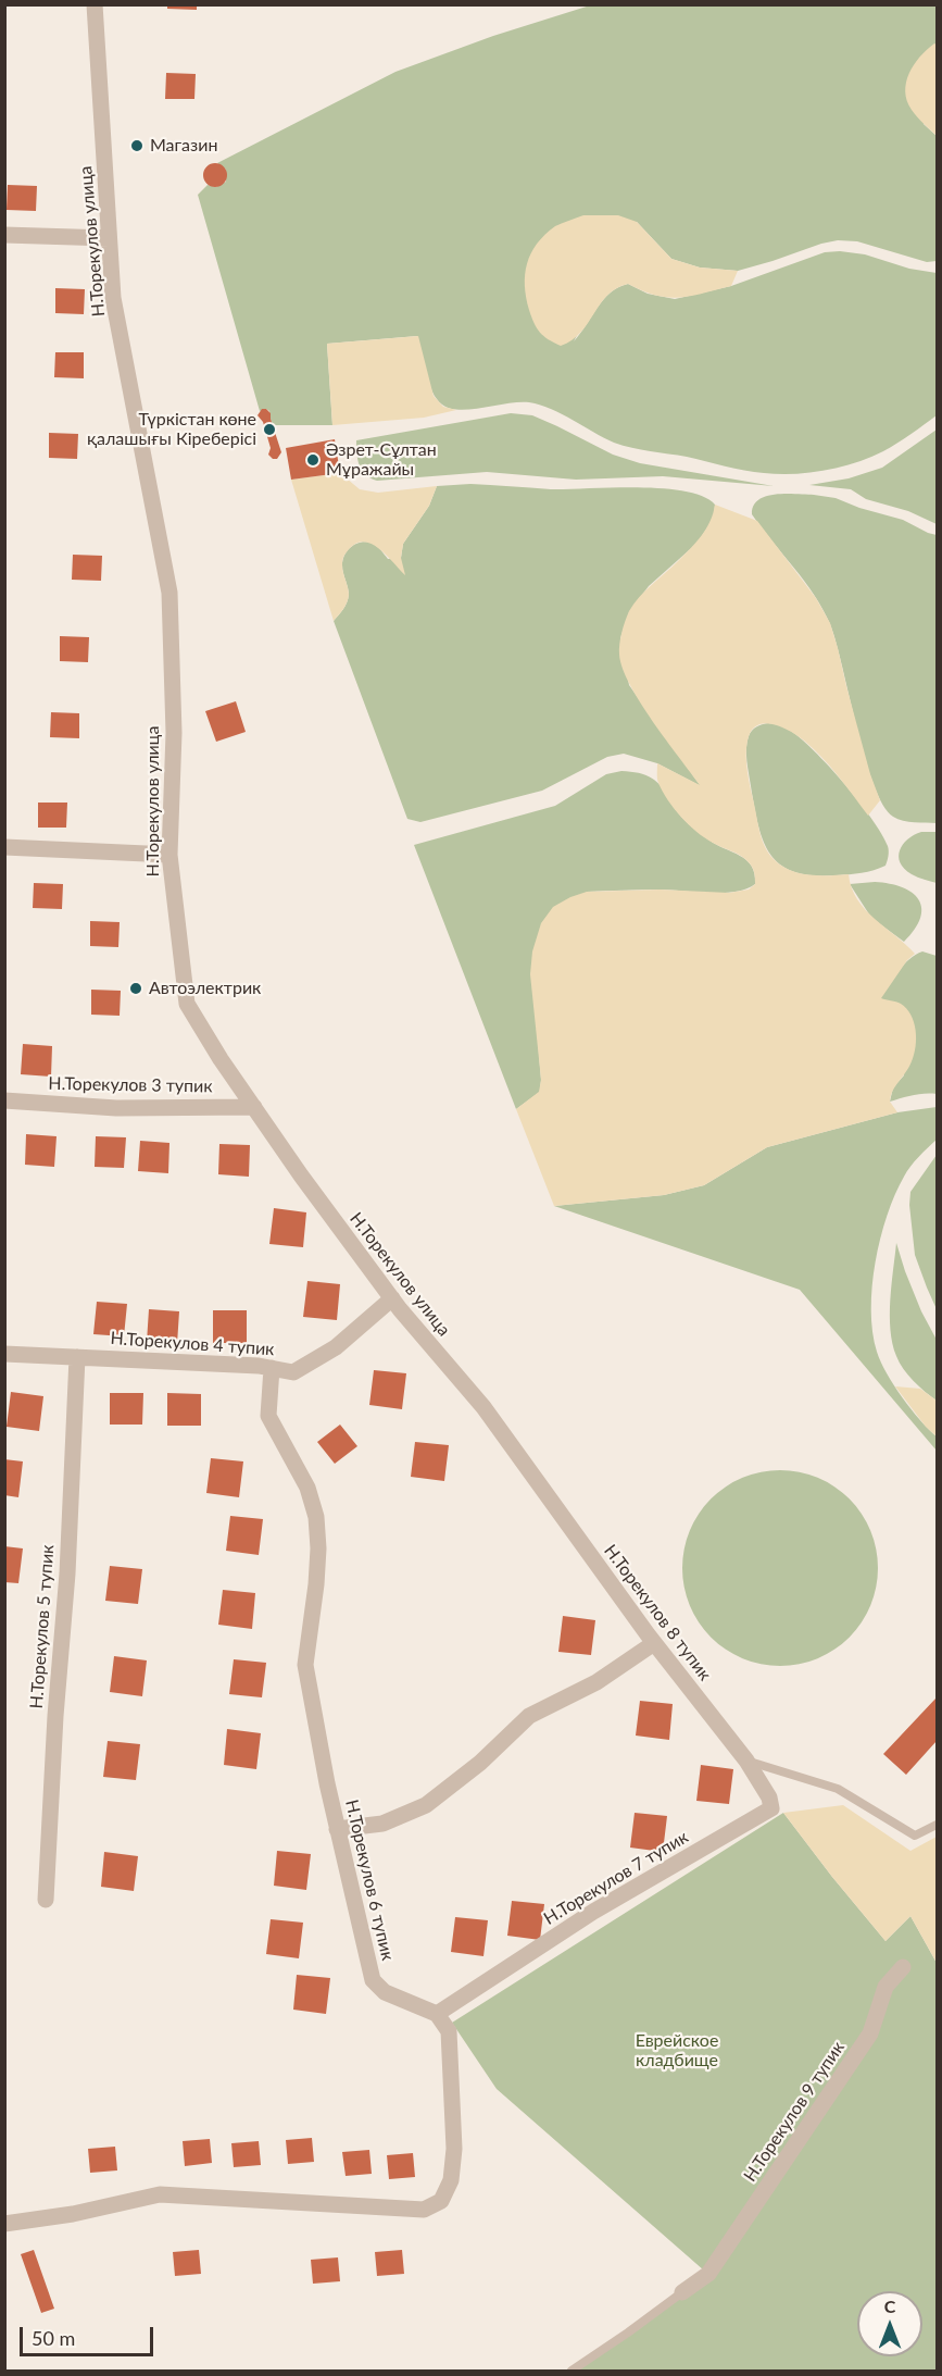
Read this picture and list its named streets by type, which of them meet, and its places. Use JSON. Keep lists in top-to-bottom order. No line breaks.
{"streets":{"street":["Н.Торекулов улица","Н.Торекулов 3 тупик","Н.Торекулов 4 тупик","Н.Торекулов 8 тупик","Н.Торекулов 5 тупик","Н.Торекулов 7 тупик","Н.Торекулов 6 тупик","Н.Торекулов 9 тупик"]},"crossings":[["Н.Торекулов улица","Н.Торекулов 3 тупик"],["Н.Торекулов улица","Н.Торекулов 4 тупик"],["Н.Торекулов улица","Н.Торекулов 8 тупик"],["Н.Торекулов 4 тупик","Н.Торекулов 5 тупик"],["Н.Торекулов 4 тупик","Н.Торекулов 6 тупик"],["Н.Торекулов 8 тупик","Н.Торекулов 7 тупик"],["Н.Торекулов 7 тупик","Н.Торекулов 6 тупик"]],"parks":["Еврейское кладбище"],"places":["Магазин","Түркістан көне қалашығы Кіреберісі","Әзрет-Сұлтан Мұражайы","Автоэлектрик"],"scale_bar":"50 m","north":"top"}
